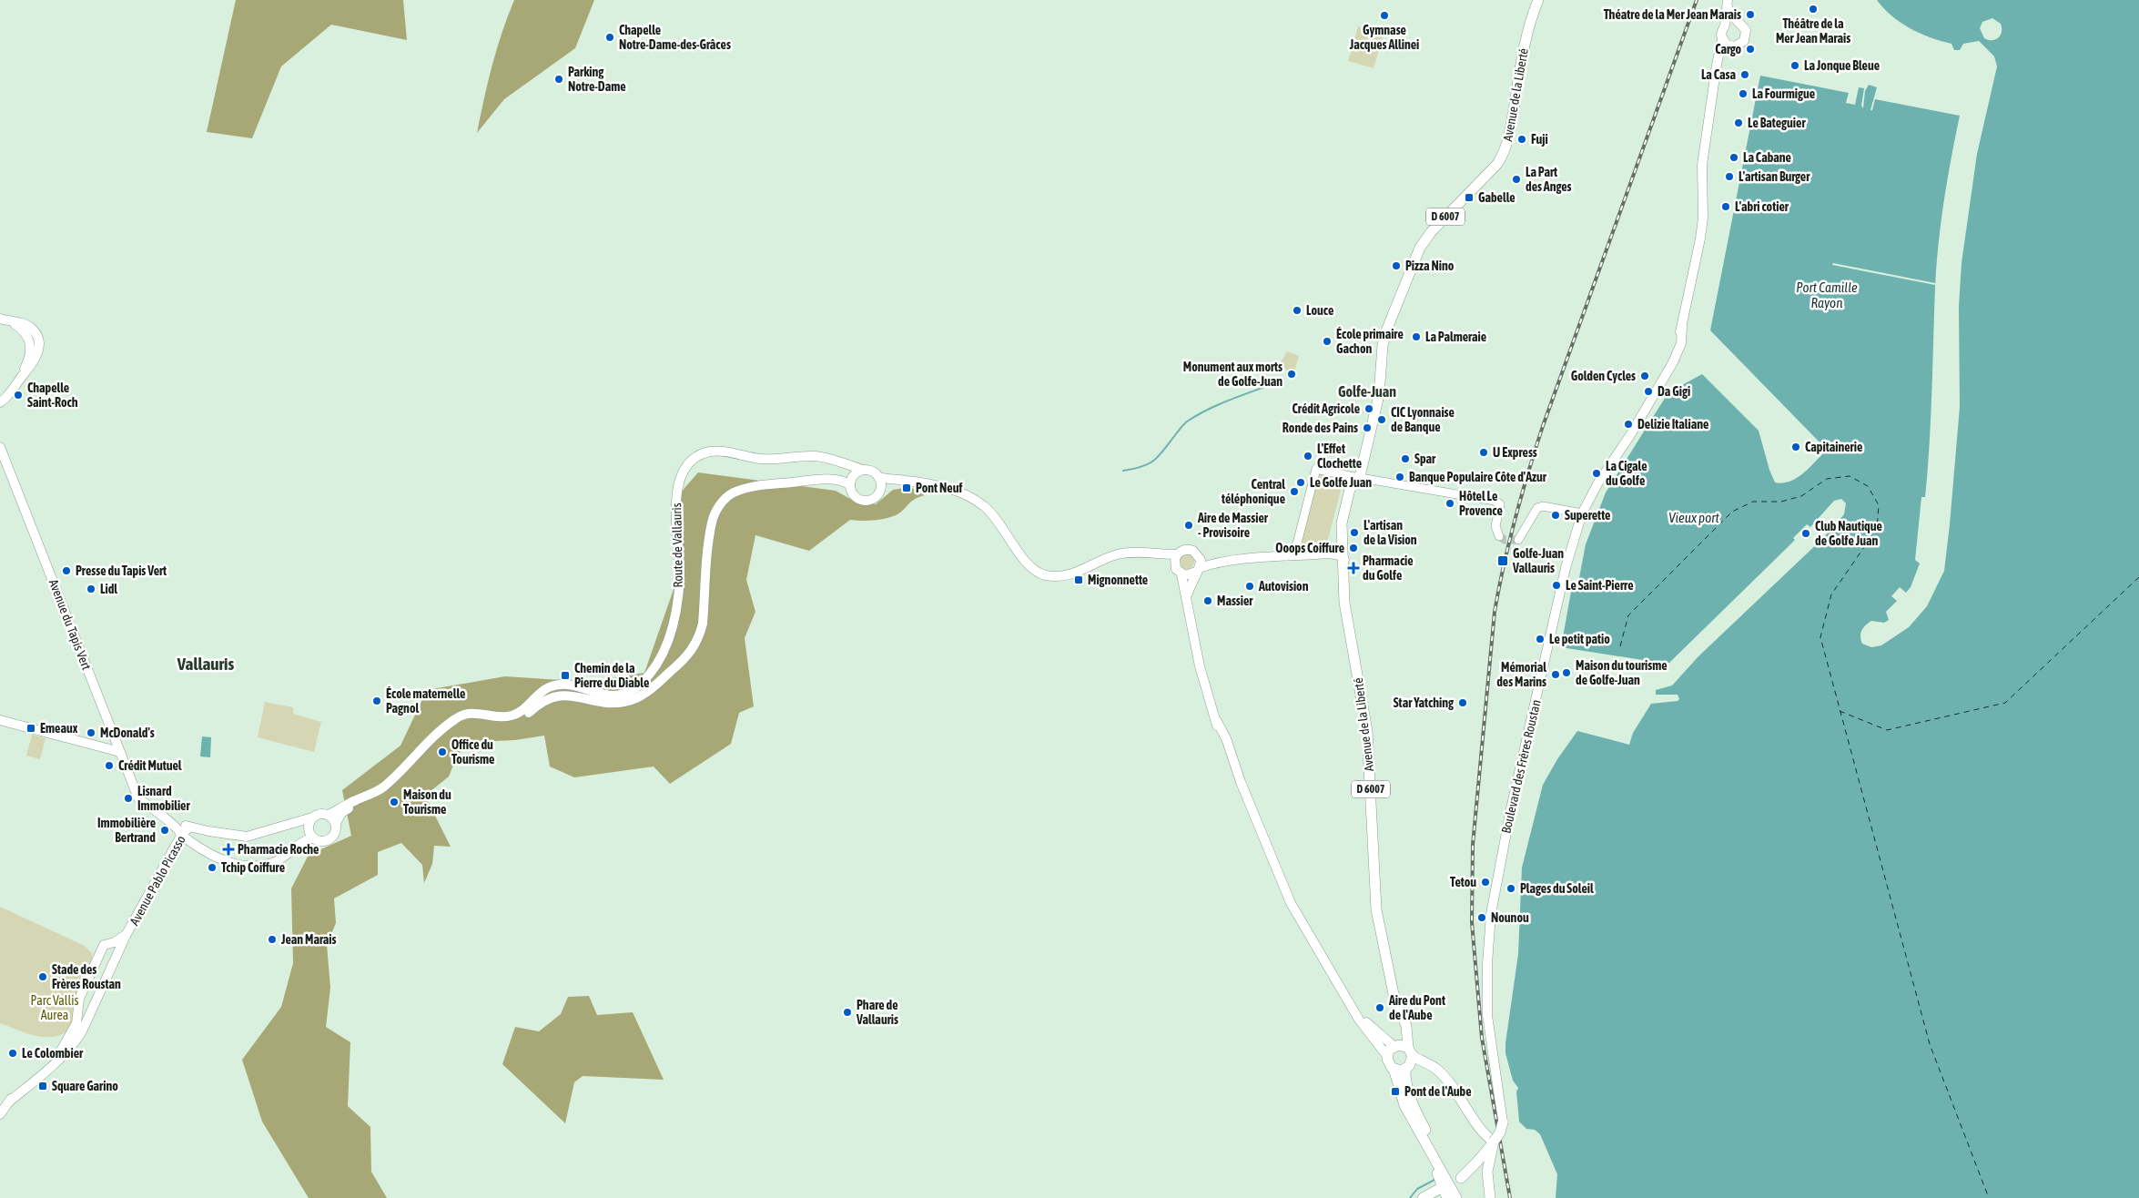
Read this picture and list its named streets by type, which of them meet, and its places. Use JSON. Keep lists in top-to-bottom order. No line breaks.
{"streets":{"main road":["Avenue de la Liberté","D 6007","Route de Vallauris","Avenue du Tapis Vert","Boulevard des Frères Roustan","Avenue Pablo Picasso"]},"crossings":[["Avenue du Tapis Vert","Avenue Pablo Picasso"]],"districts":["Golfe-Juan","Vallauris"],"water":["Port Camille Rayon","Vieux port"],"parks":["Parc Vallis Aurea"],"places":{"other":["Théâtre de la Mer Jean Marais","Théatre de la Mer Jean Marais","Gymnase Jacques Allinei","Chapelle Notre-Dame-des-Grâces","Cargo","La Jonque Bleue","La Casa","Parking Notre-Dame","La Fourmigue","Le Bateguier","Fuji","La Cabane","L'artisan Burger","La Part des Anges","L'abri cotier","Pizza Nino","Louce","La Palmeraie","École primaire Gachon","Monument aux morts de Golfe-Juan","Golden Cycles","Da Gigi","Chapelle Saint-Roch","Crédit Agricole","CIC Lyonnaise de Banque","Delizie Italiane","Ronde des Pains","Capitainerie","U Express","L'Effet Clochette","Spar","La Cigale du Golfe","Banque Populaire Côte d'Azur","Le Golfe Juan","Central téléphonique","Hôtel Le Provence","Superette","Aire de Massier - Provisoire","L'artisan de la Vision","Club Nautique de Golfe Juan","Ooops Coiffure","Presse du Tapis Vert","Le Saint-Pierre","Autovision","Lidl","Massier","Le petit patio","Maison du tourisme de Golfe-Juan","Mémorial des Marins","École maternelle Pagnol","Star Yatching","McDonald's","Office du Tourisme","Crédit Mutuel","Lisnard Immobilier","Maison du Tourisme","Immobilière Bertrand","Tchip Coiffure","Tetou","Plages du Soleil","Nounou","Jean Marais","Stade des Frères Roustan","Aire du Pont de l'Aube","Phare de Vallauris","Le Colombier"],"transit":["Gabelle","Pont Neuf","Golfe-Juan Vallauris","Mignonnette","Chemin de la Pierre du Diable","Emeaux","Square Garino","Pont de l'Aube"],"health":["Pharmacie du Golfe","Pharmacie Roche"]}}
